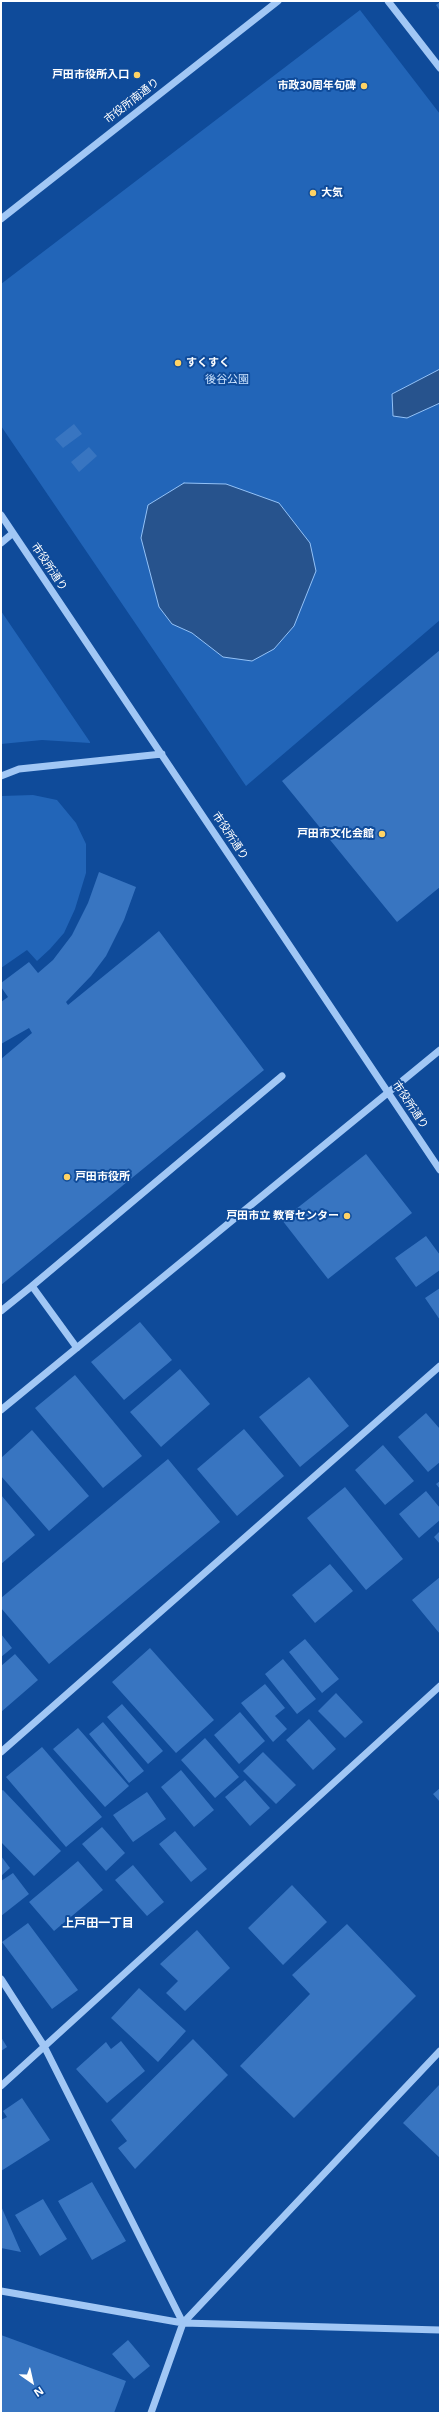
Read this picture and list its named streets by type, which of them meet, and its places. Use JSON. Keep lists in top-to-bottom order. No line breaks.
{"streets":{"street":["市役所南通り","市役所通り"]},"districts":["上戸田一丁目"],"parks":["後谷公園"],"places":["戸田市役所入口","市政30周年句碑","大気","すくすく","戸田市文化会館","戸田市役所","戸田市立 教育センター"],"north":"bottom right"}
